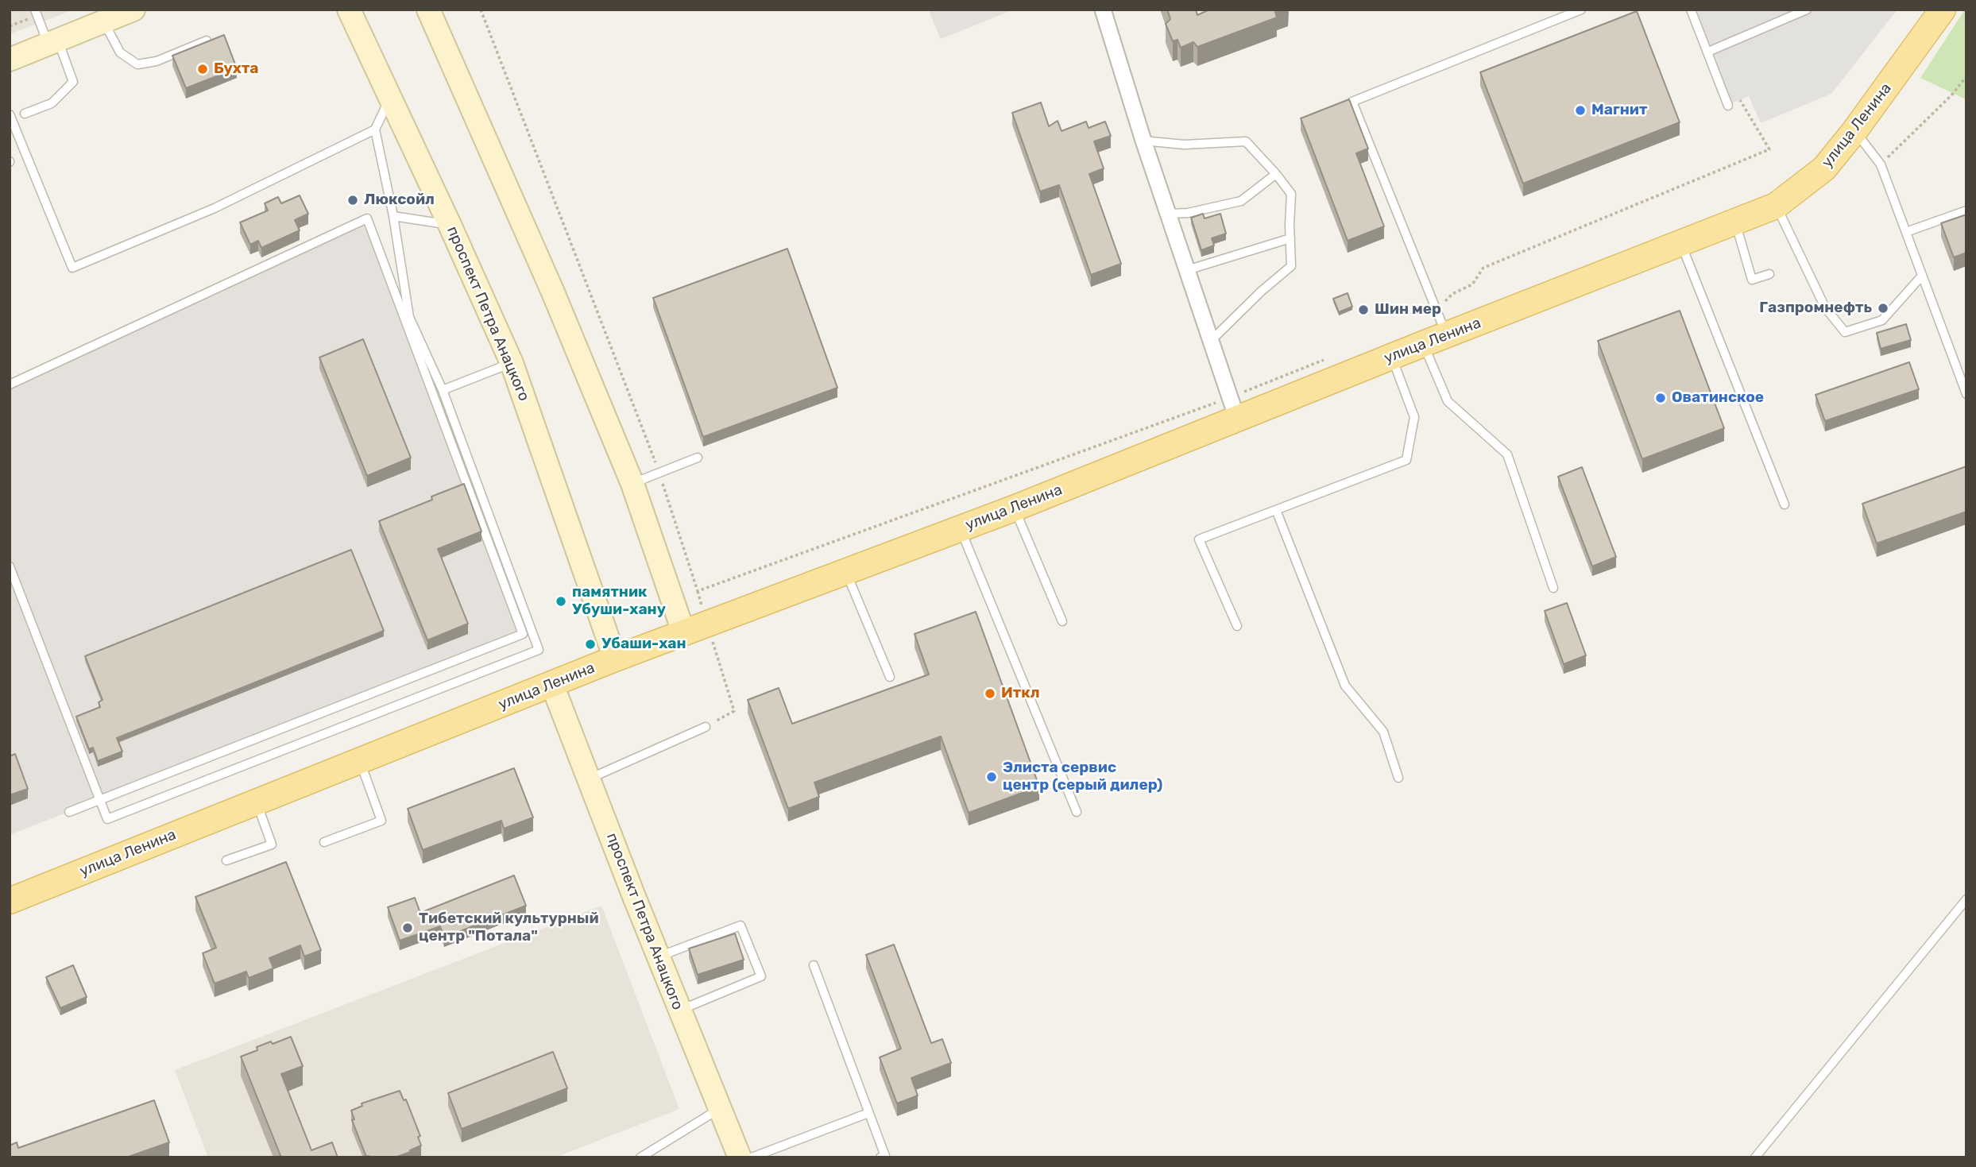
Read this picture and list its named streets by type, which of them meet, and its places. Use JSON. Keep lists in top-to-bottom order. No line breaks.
{"streets":{"main road":["улица Ленина","проспект Петра Анацкого"]},"crossings":[["улица Ленина","проспект Петра Анацкого"]],"places":["Бухта","Магнит","Люксойл","Газпромнефть","Шин мер","Оватинское","памятник Убуши-хану","Убаши-хан","Иткл","Элиста сервис центр (серый дилер)","Тибетский культурный центр \"Потала\""]}
